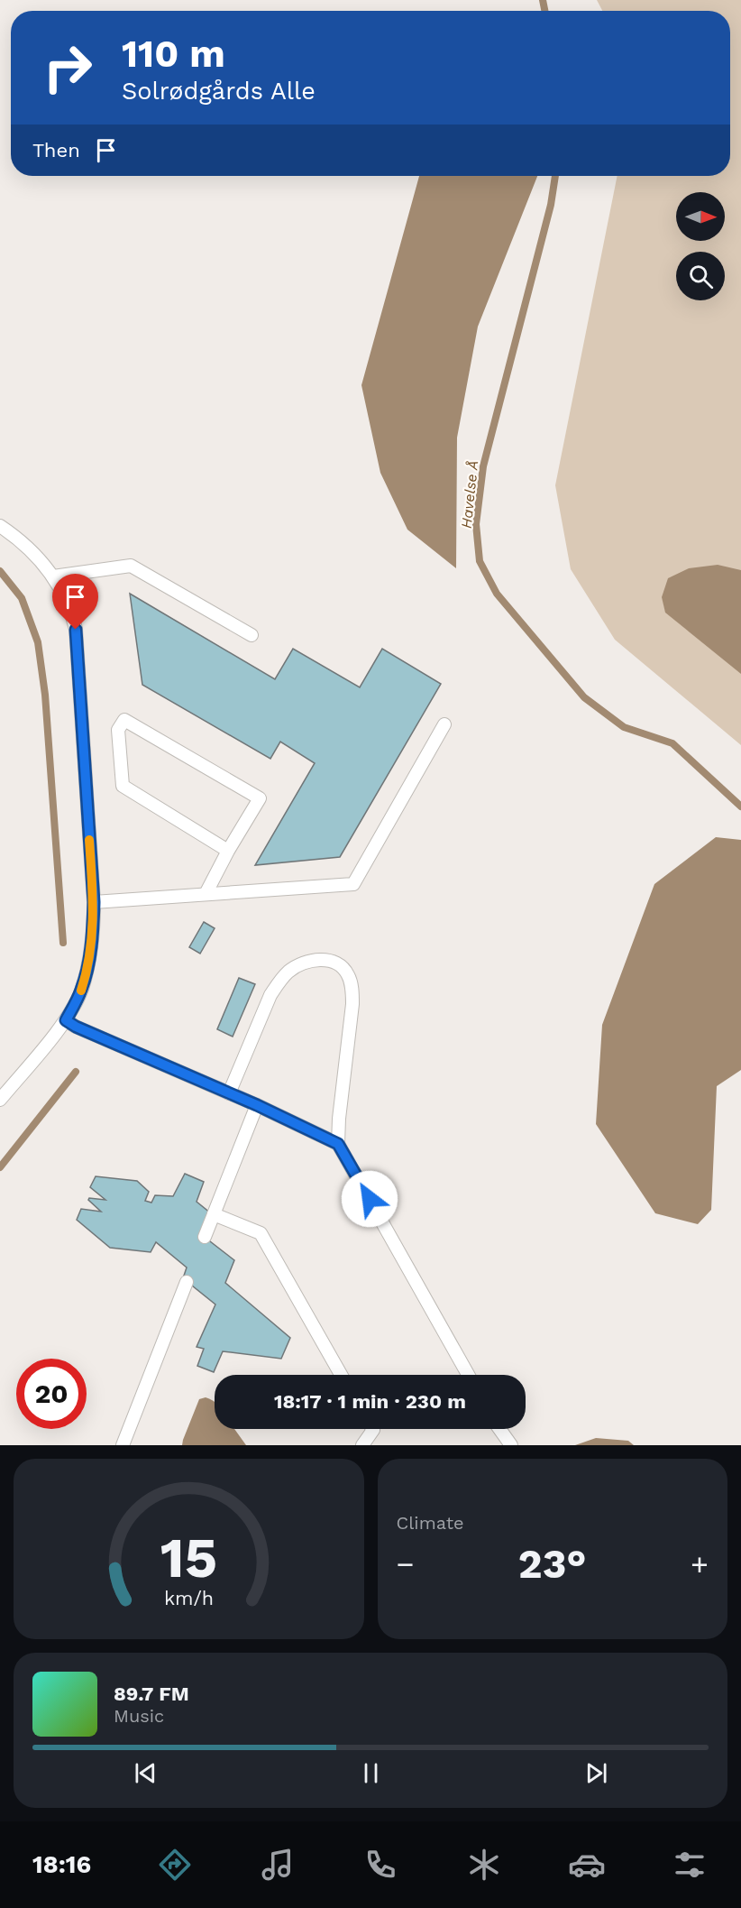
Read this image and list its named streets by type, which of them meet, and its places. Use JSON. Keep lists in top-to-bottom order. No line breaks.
{"water":["Havelse Å"],"north":"right","page":{"turn":["110 m","Solrødgårds Alle"],"then":"Then","limit":"20","trip":"18:17 · 1 min · 230 m","tile":"Climate","heat":["−","23°","+"],"song":["89.7 FM","Music"],"tabs":"18:16","gauge":["15","km/h"]}}
